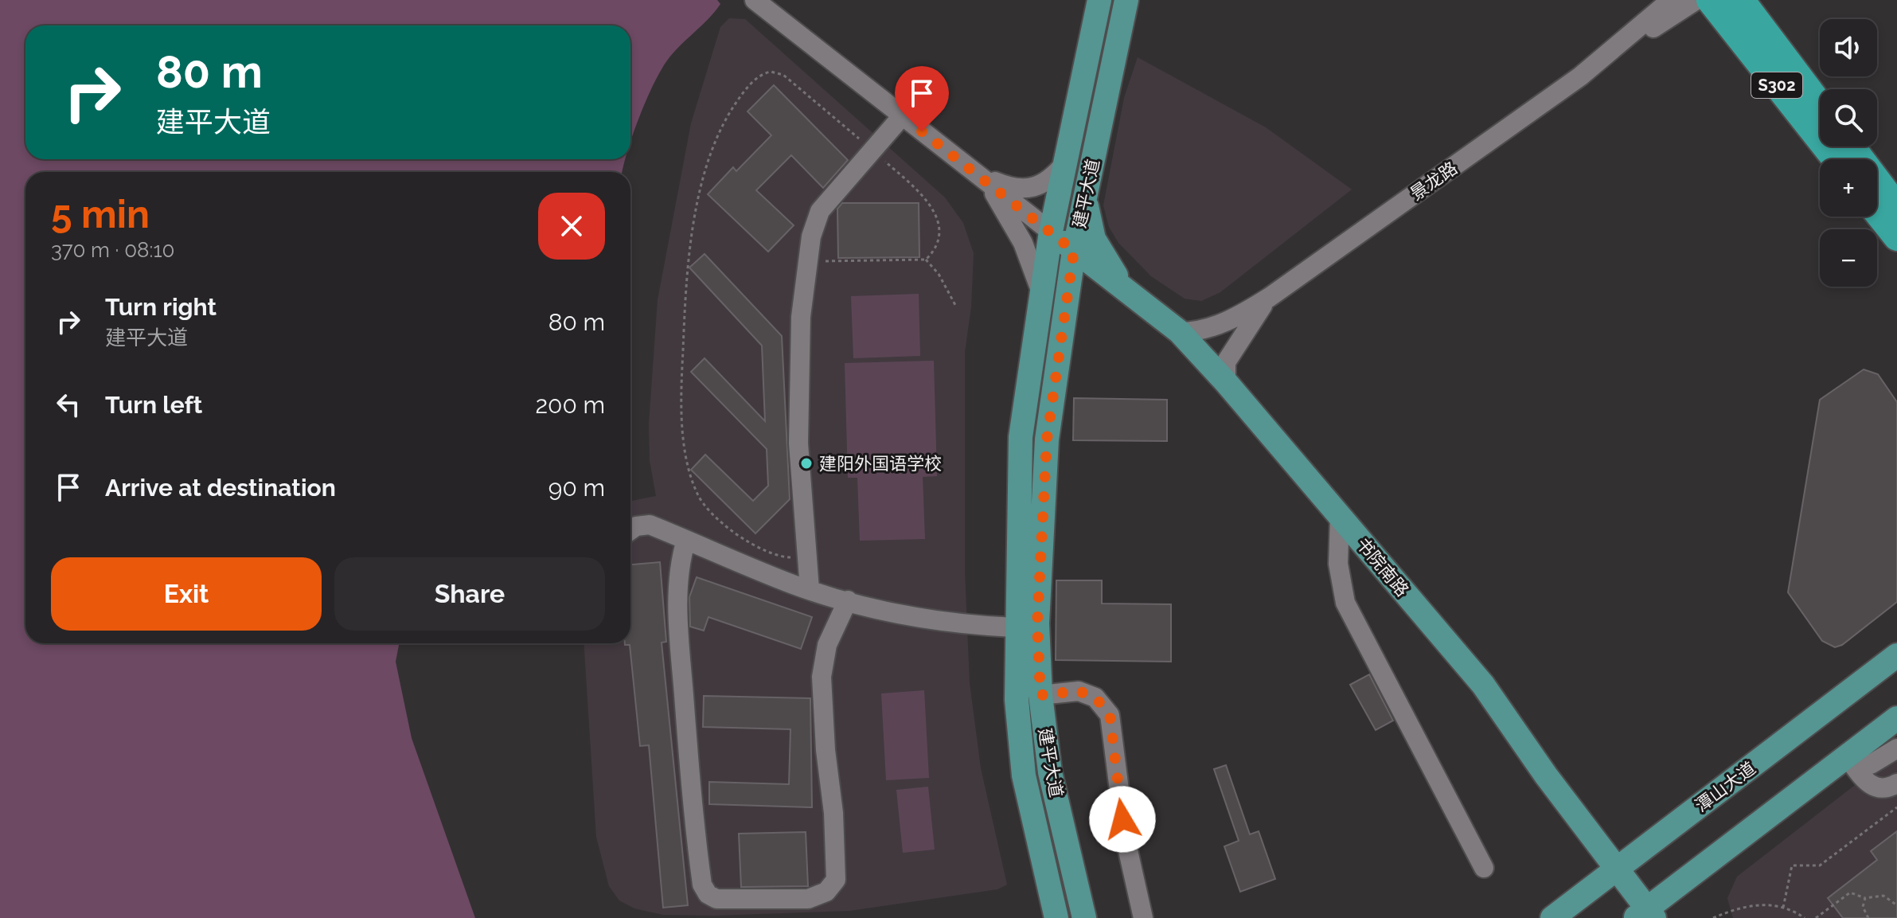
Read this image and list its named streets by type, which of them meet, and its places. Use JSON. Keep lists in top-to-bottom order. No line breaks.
{"streets":{"highway":["S302"],"main road":["建平大道","书院南路","潭山大道"],"street":["景龙路"]},"crossings":[["景龙路","书院南路"],["建平大道","书院南路"],["书院南路","潭山大道"]],"places":["建阳外国语学校"],"page":{"map_buttons":["+","−"],"turn":["80 m","建平大道"],"heading":["5 min","370 m · 08:10"],"list":[{"name":"Turn right","note":"建平大道","value":"80 m"},{"name":"Turn left","value":"200 m"},{"name":"Arrive at destination","value":"90 m"}],"buttons":["Exit","Share"]}}
